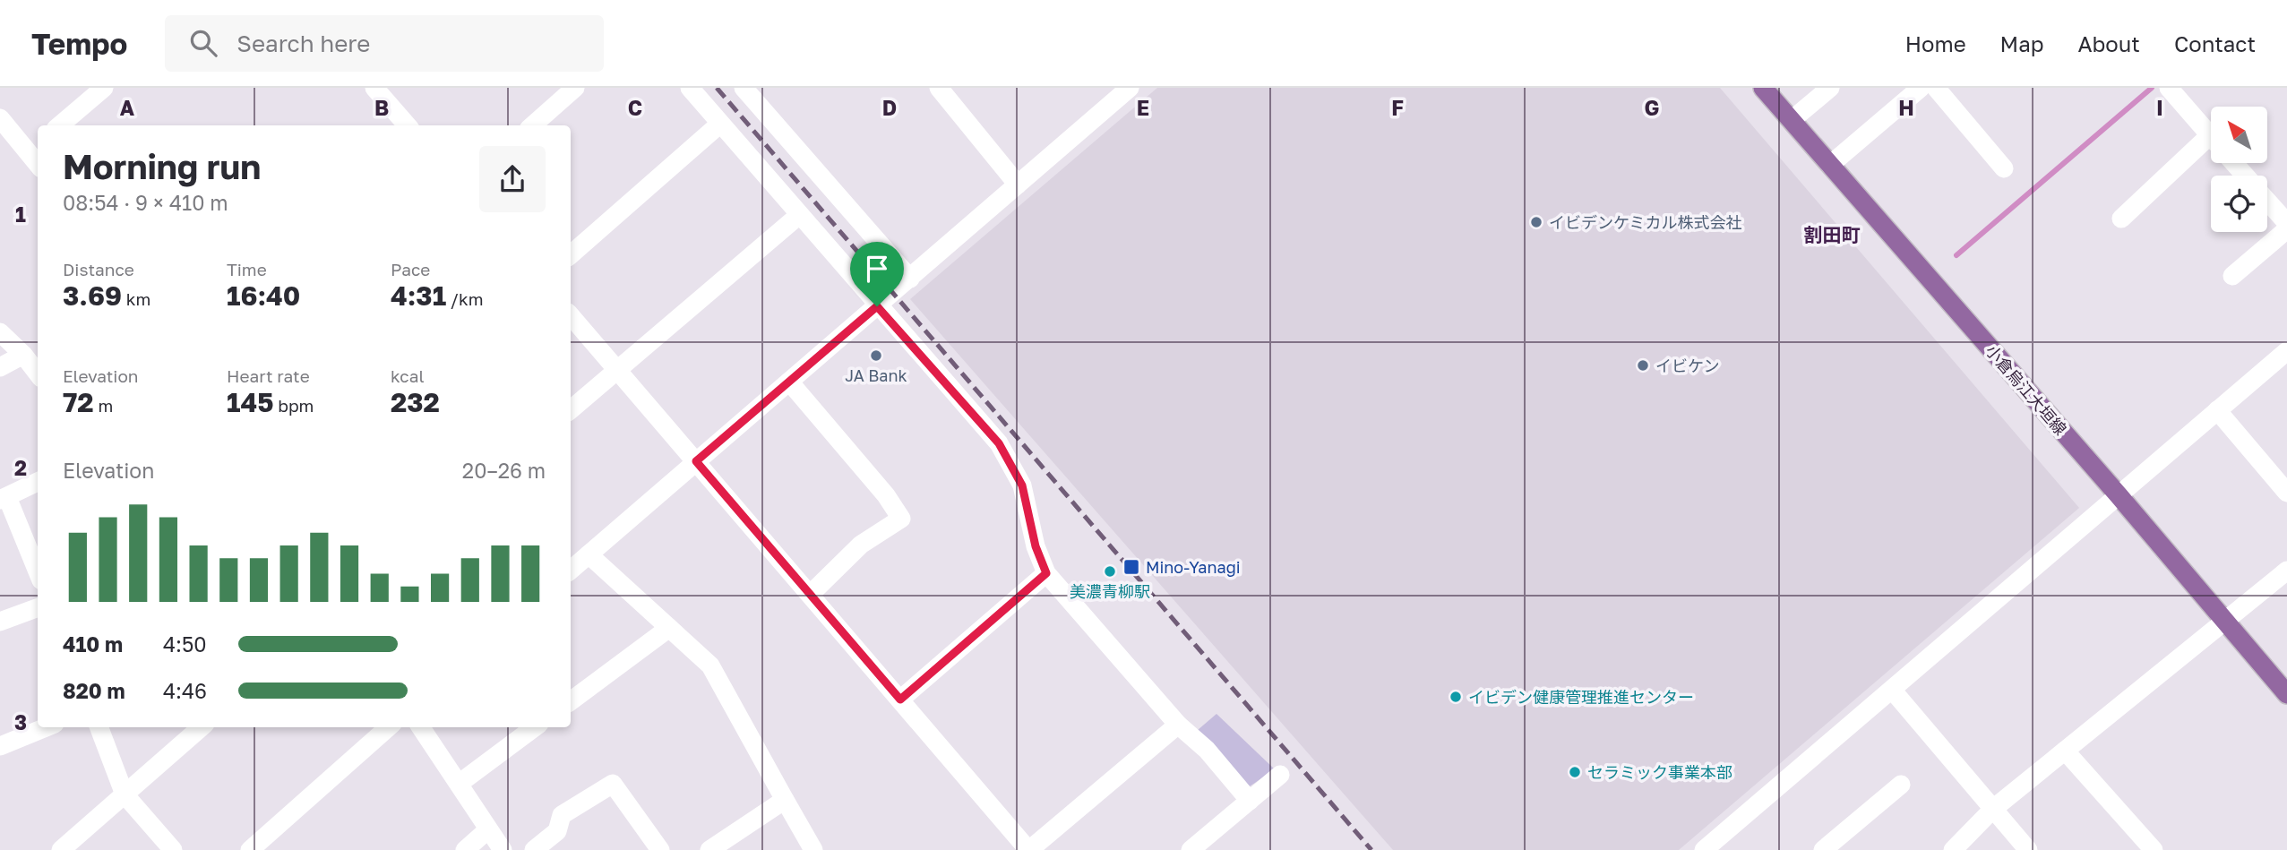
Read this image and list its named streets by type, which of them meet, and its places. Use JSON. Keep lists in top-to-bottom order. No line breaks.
{"streets":{"main road":["小倉烏江大垣線"]},"districts":["割田町"],"places":{"other":["イビデンケミカル株式会社","JA Bank","イビケン","美濃青柳駅","イビデン健康管理推進センター","セラミック事業本部"],"transit":["Mino-Yanagi"]},"north":"top left","page":{"header":"Tempo","search":"Search here","nav":["Home","Map","About","Contact"],"heading":["Morning run","08:54 · 9 × 410 m"],"stats":[["Distance","3.69 km"],["Time","16:40"],["Pace","4:31 /km"],["Elevation","72 m"],["Heart rate","145 bpm"],["kcal","232"]],"chart":["Elevation","20–26 m"],"list":[{"name":"410 m","note":"4:50"},{"name":"820 m","note":"4:46"}]},"grid":{"columns":["A","B","C","D","E","F","G","H","I"],"rows":["1","2","3"]}}
